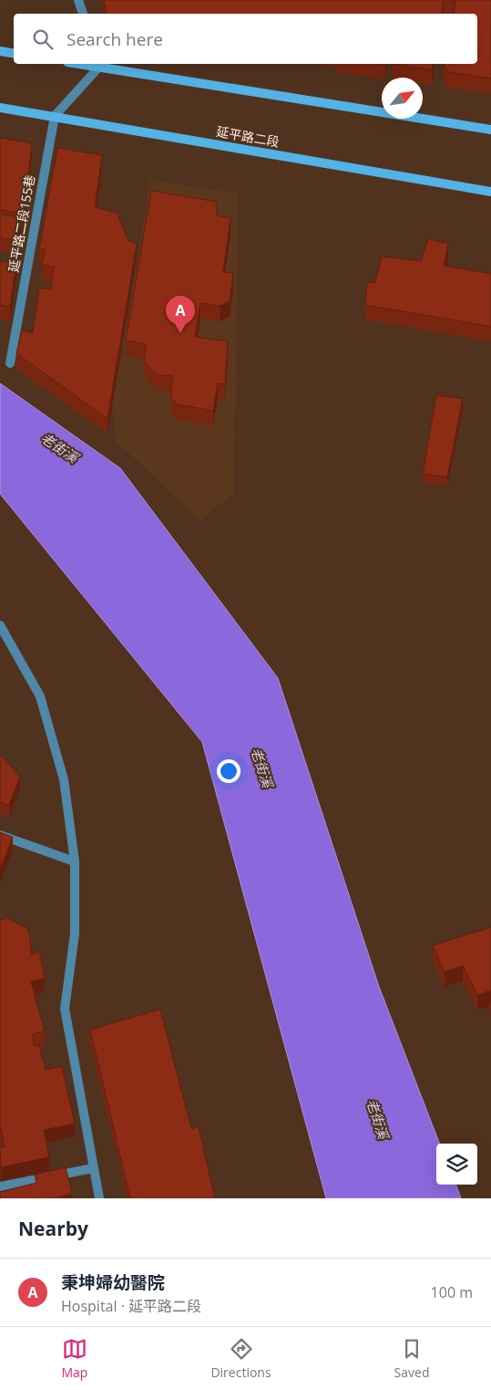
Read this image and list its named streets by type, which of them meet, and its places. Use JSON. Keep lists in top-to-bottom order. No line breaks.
{"streets":{"main road":["延平路二段"],"lane":["延平路二段155巷"]},"crossings":[["延平路二段","延平路二段155巷"]],"water":["老街溪"],"north":"top right","page":{"search":"Search here","pins":"A","heading":"Nearby","list":[{"mark":"A","name":"秉坤婦幼醫院","note":"Hospital · 延平路二段","value":"100 m"}],"nav":["Map","Directions","Saved"]}}
